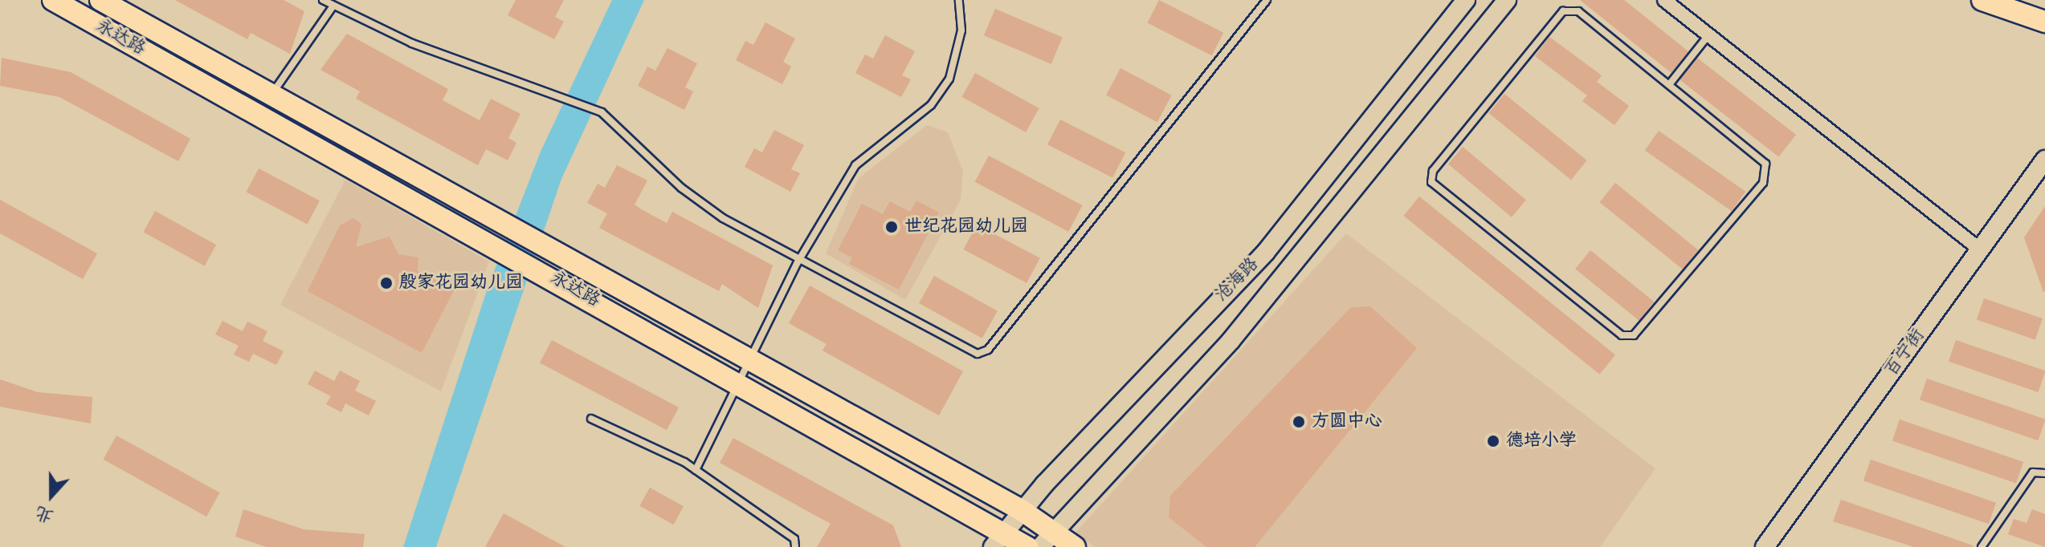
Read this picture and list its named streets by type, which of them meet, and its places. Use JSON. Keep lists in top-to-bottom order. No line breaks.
{"streets":{"main road":["永达路","沧海路","百宁街"]},"crossings":[["永达路","沧海路"]],"places":["世纪花园幼儿园","殷家花园幼儿园","方圆中心","德培小学"],"north":"bottom"}
